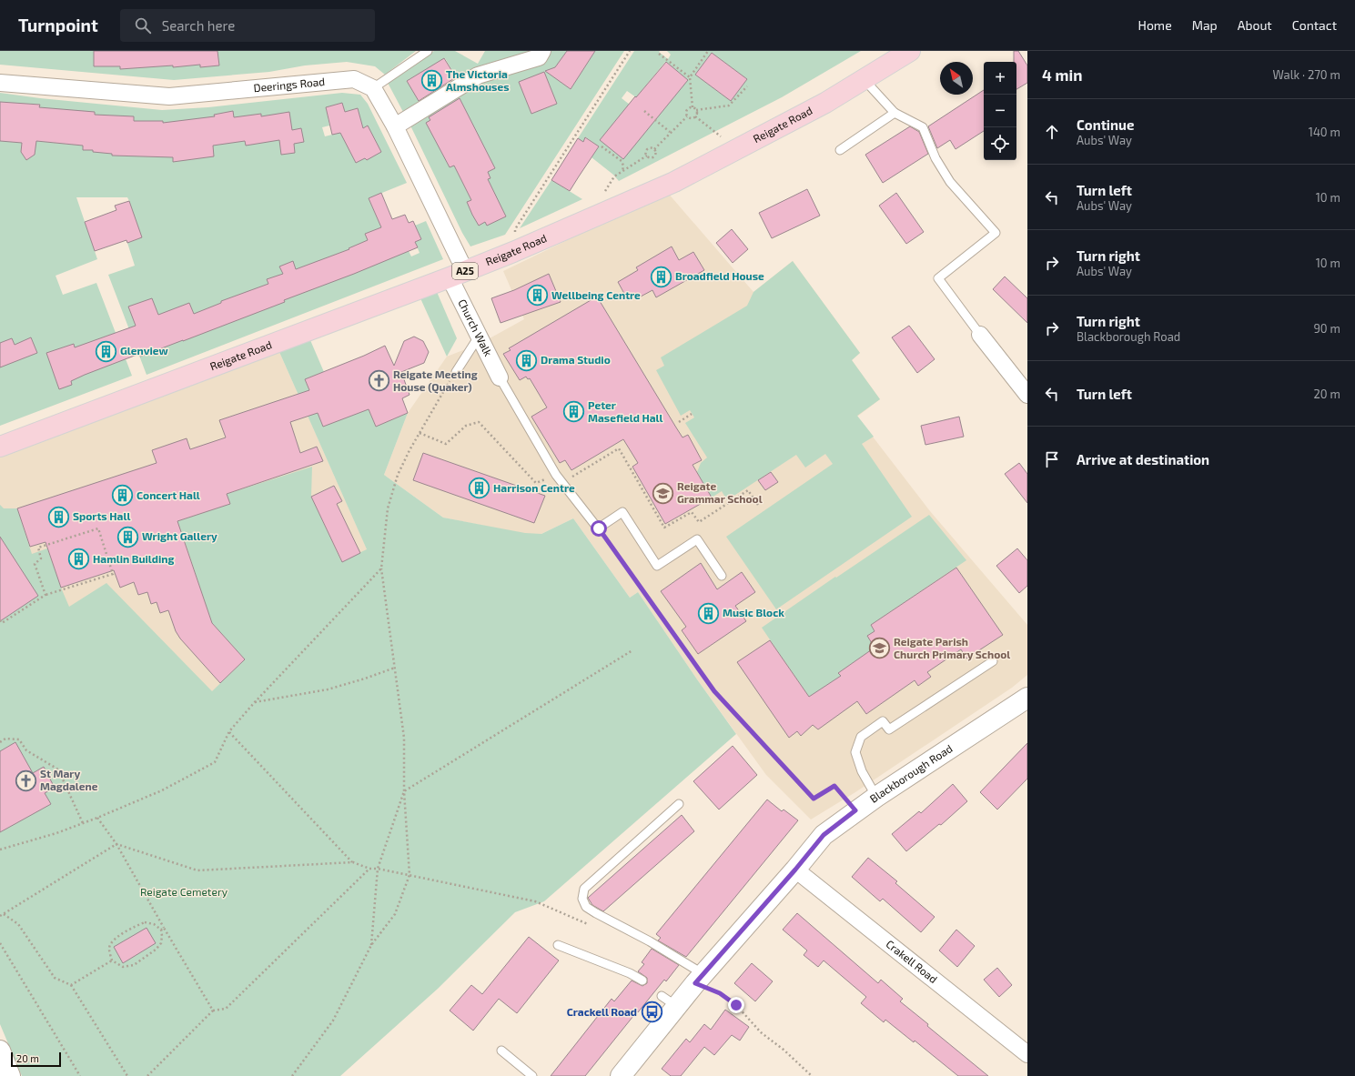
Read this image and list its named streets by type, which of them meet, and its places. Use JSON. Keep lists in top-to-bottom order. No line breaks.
{"streets":{"main road":["Reigate Road","A25","Blackborough Road"],"street":["Deerings Road","Church Walk","Crakell Road"]},"crossings":[["Reigate Road","Church Walk"],["Blackborough Road","Crakell Road"]],"parks":["Reigate Cemetery"],"places":{"building":["The Victoria Almshouses","Broadfield House","Wellbeing Centre","Glenview","Drama Studio","Peter Masefield Hall","Harrison Centre","Concert Hall","Sports Hall","Wright Gallery","Hamlin Building","Music Block"],"church":["Reigate Meeting House (Quaker)","St Mary Magdalene"],"school or university":["Reigate Grammar School","Reigate Parish Church Primary School"],"bus stop":["Crackell Road"]},"scale_bar":"20 m","north":"top left","page":{"header":"Turnpoint","search":"Search here","nav":["Home","Map","About","Contact"],"heading":["4 min","Walk · 270 m"],"map_buttons":["+","−"],"list":[["Continue","Aubs' Way","140 m"],["Turn left","Aubs' Way","10 m"],["Turn right","Aubs' Way","10 m"],["Turn right","Blackborough Road","90 m"],["Turn left","20 m"],"Arrive at destination"],"scale":"20 m"}}
